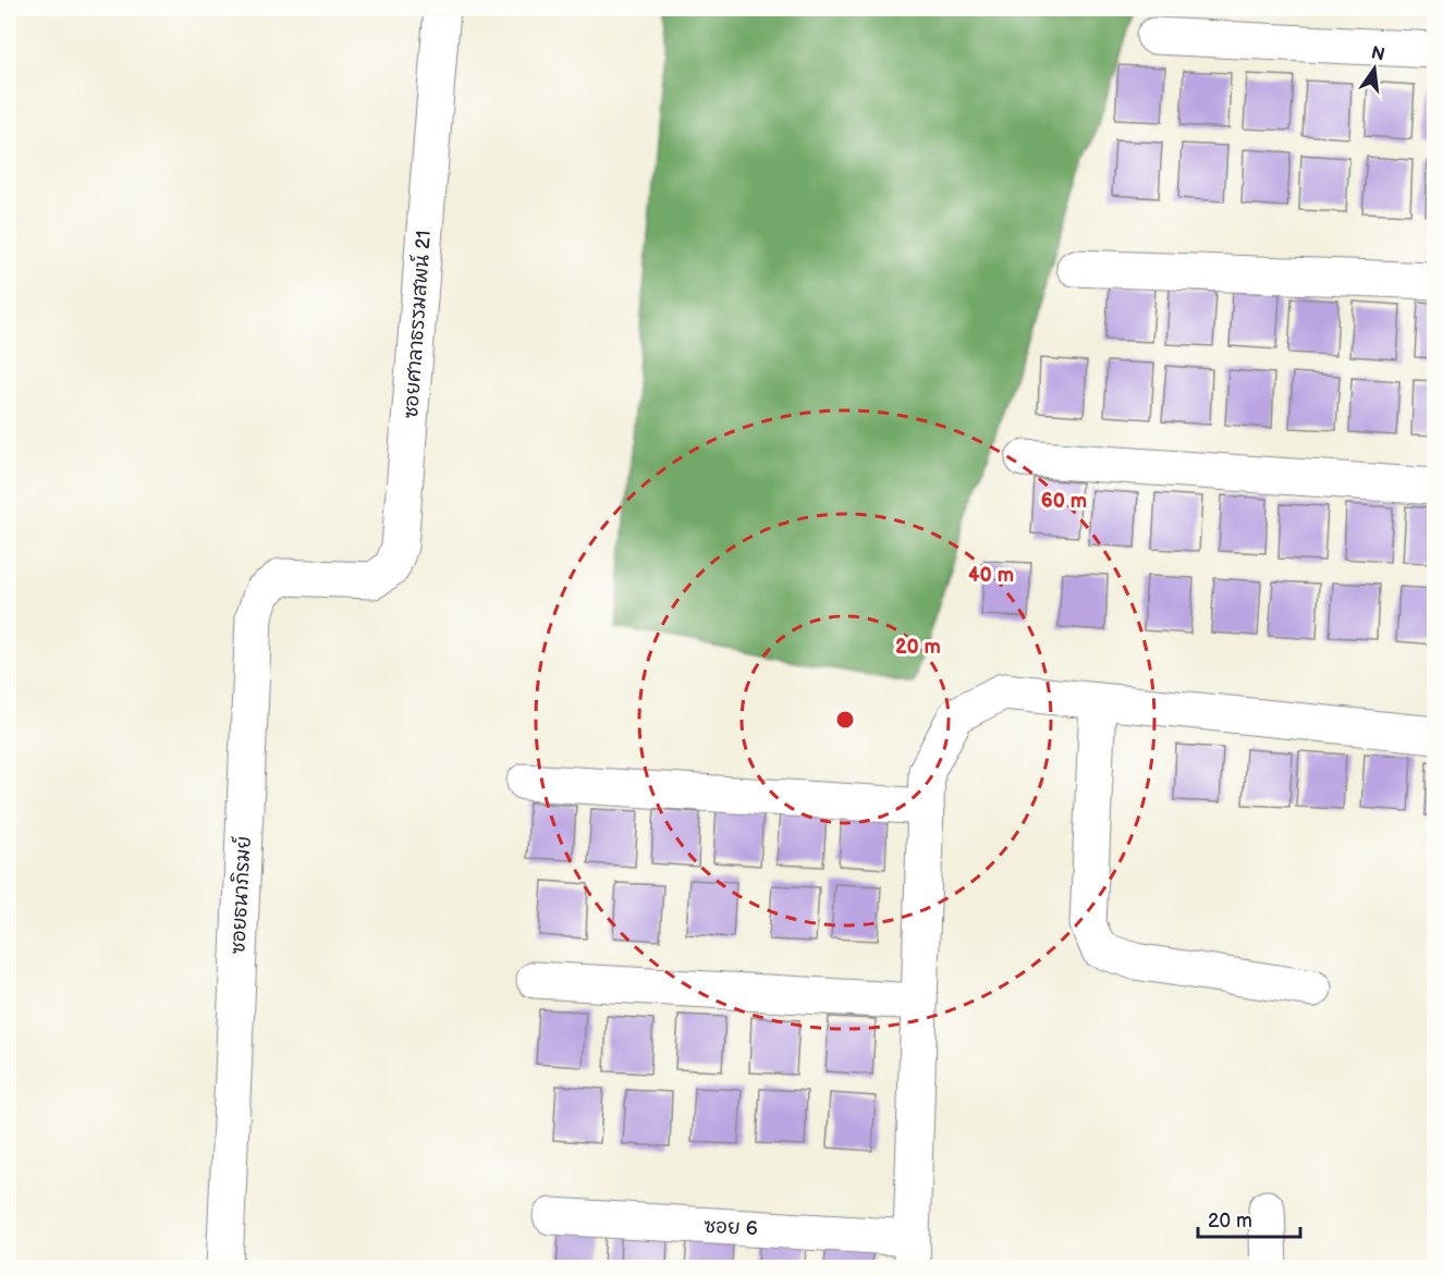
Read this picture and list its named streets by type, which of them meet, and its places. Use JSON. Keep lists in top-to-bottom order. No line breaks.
{"streets":{"street":["ซอยศาลาธรรมสพน์ 21","ซอยธนาภิรมย์","ซอย 6"]},"crossings":[["ซอยศาลาธรรมสพน์ 21","ซอยธนาภิรมย์"]],"scale_bar":"20 m","north":"top","rings":["60 m","40 m","20 m"]}
